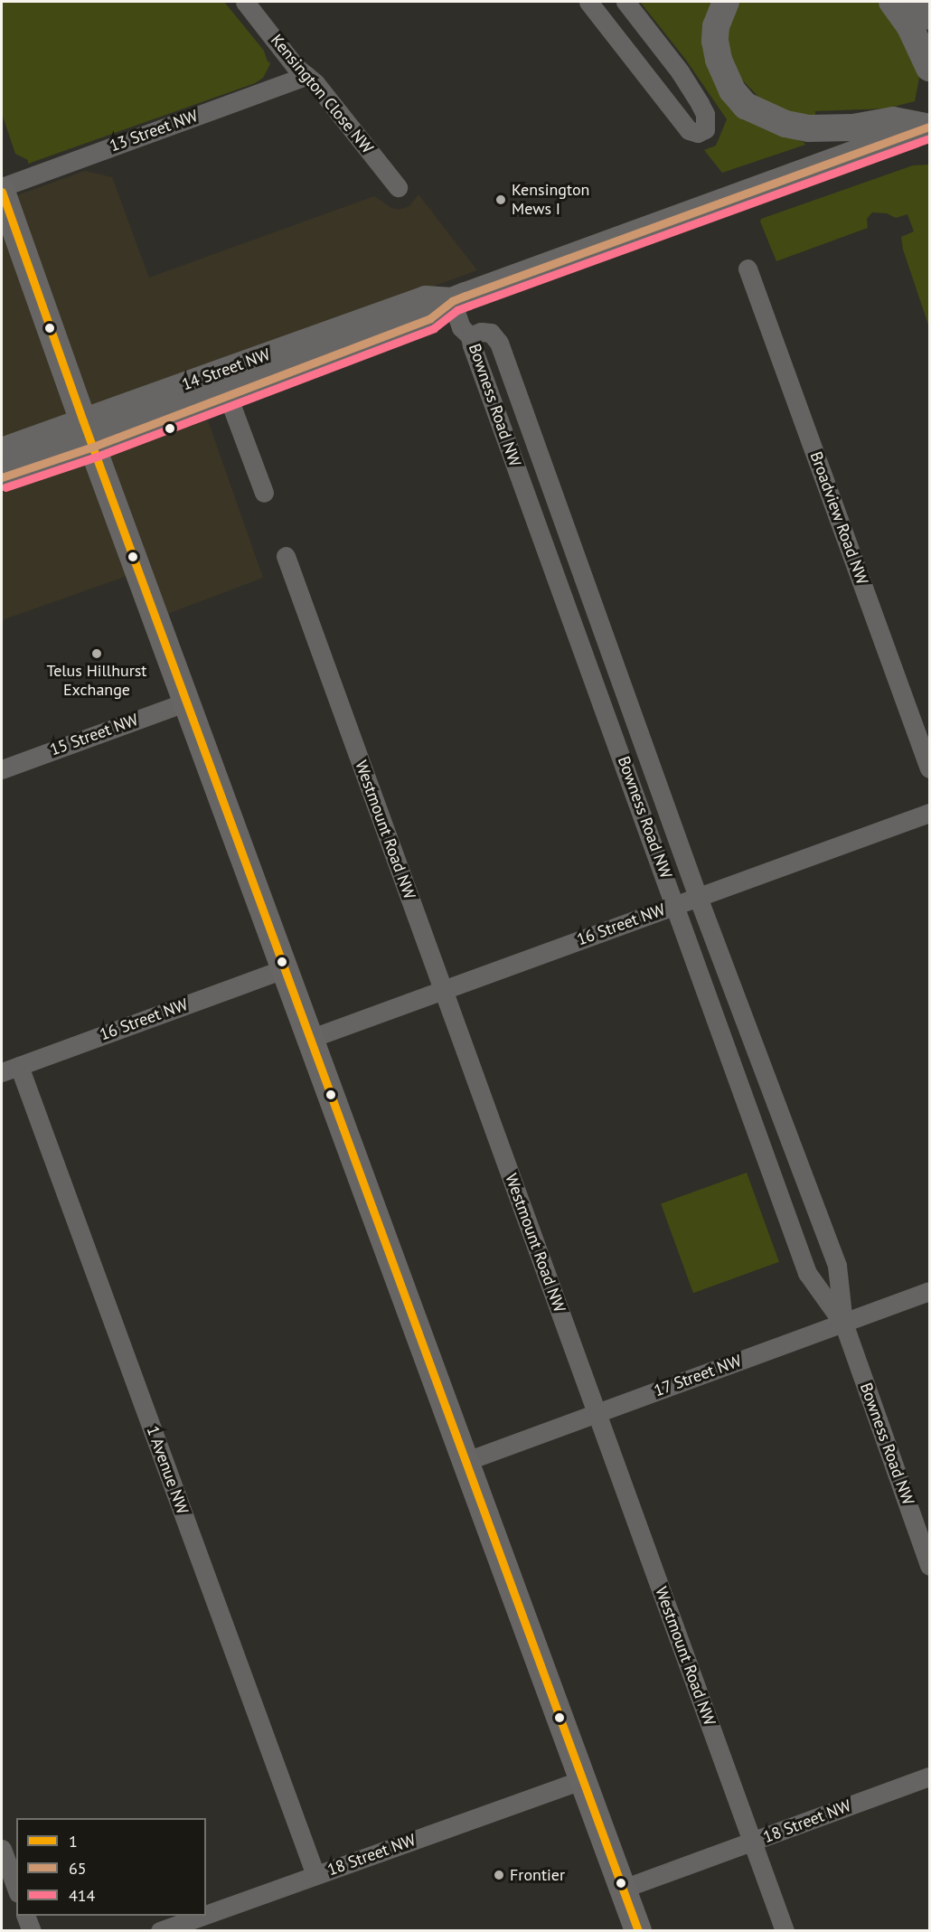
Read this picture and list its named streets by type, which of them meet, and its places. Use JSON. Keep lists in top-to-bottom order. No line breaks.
{"streets":{"main road":["14 Street NW"],"street":["Kensington Close NW","13 Street NW","Bowness Road NW","Broadview Road NW","15 Street NW","Westmount Road NW","16 Street NW","17 Street NW","1 Avenue NW","18 Street NW"]},"crossings":[["Kensington Close NW","13 Street NW"],["Bowness Road NW","16 Street NW"],["Bowness Road NW","17 Street NW"],["Westmount Road NW","16 Street NW"],["Westmount Road NW","17 Street NW"],["Westmount Road NW","18 Street NW"],["16 Street NW","1 Avenue NW"],["1 Avenue NW","18 Street NW"]],"places":["Kensington Mews I","Telus Hillhurst Exchange","Frontier"],"lines":["transit line 65","transit line 414","transit line 1"],"legend":["1","65","414"]}
